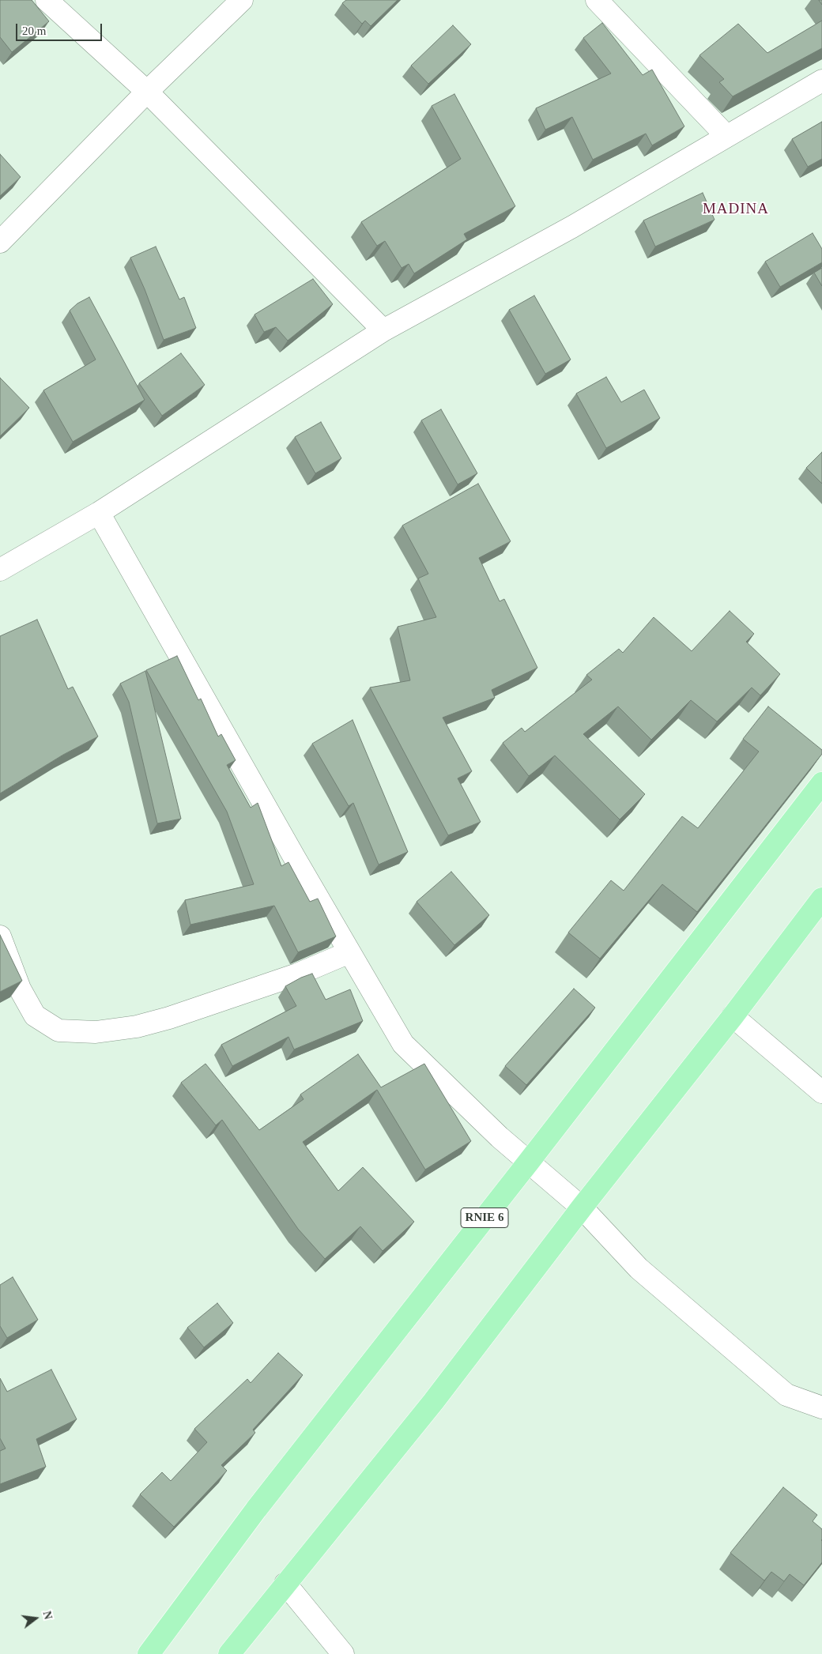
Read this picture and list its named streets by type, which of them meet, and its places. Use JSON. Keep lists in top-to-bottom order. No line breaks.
{"streets":{"main road":["RNIE 6"]},"districts":["MADINA"],"scale_bar":"20 m","north":"right"}
